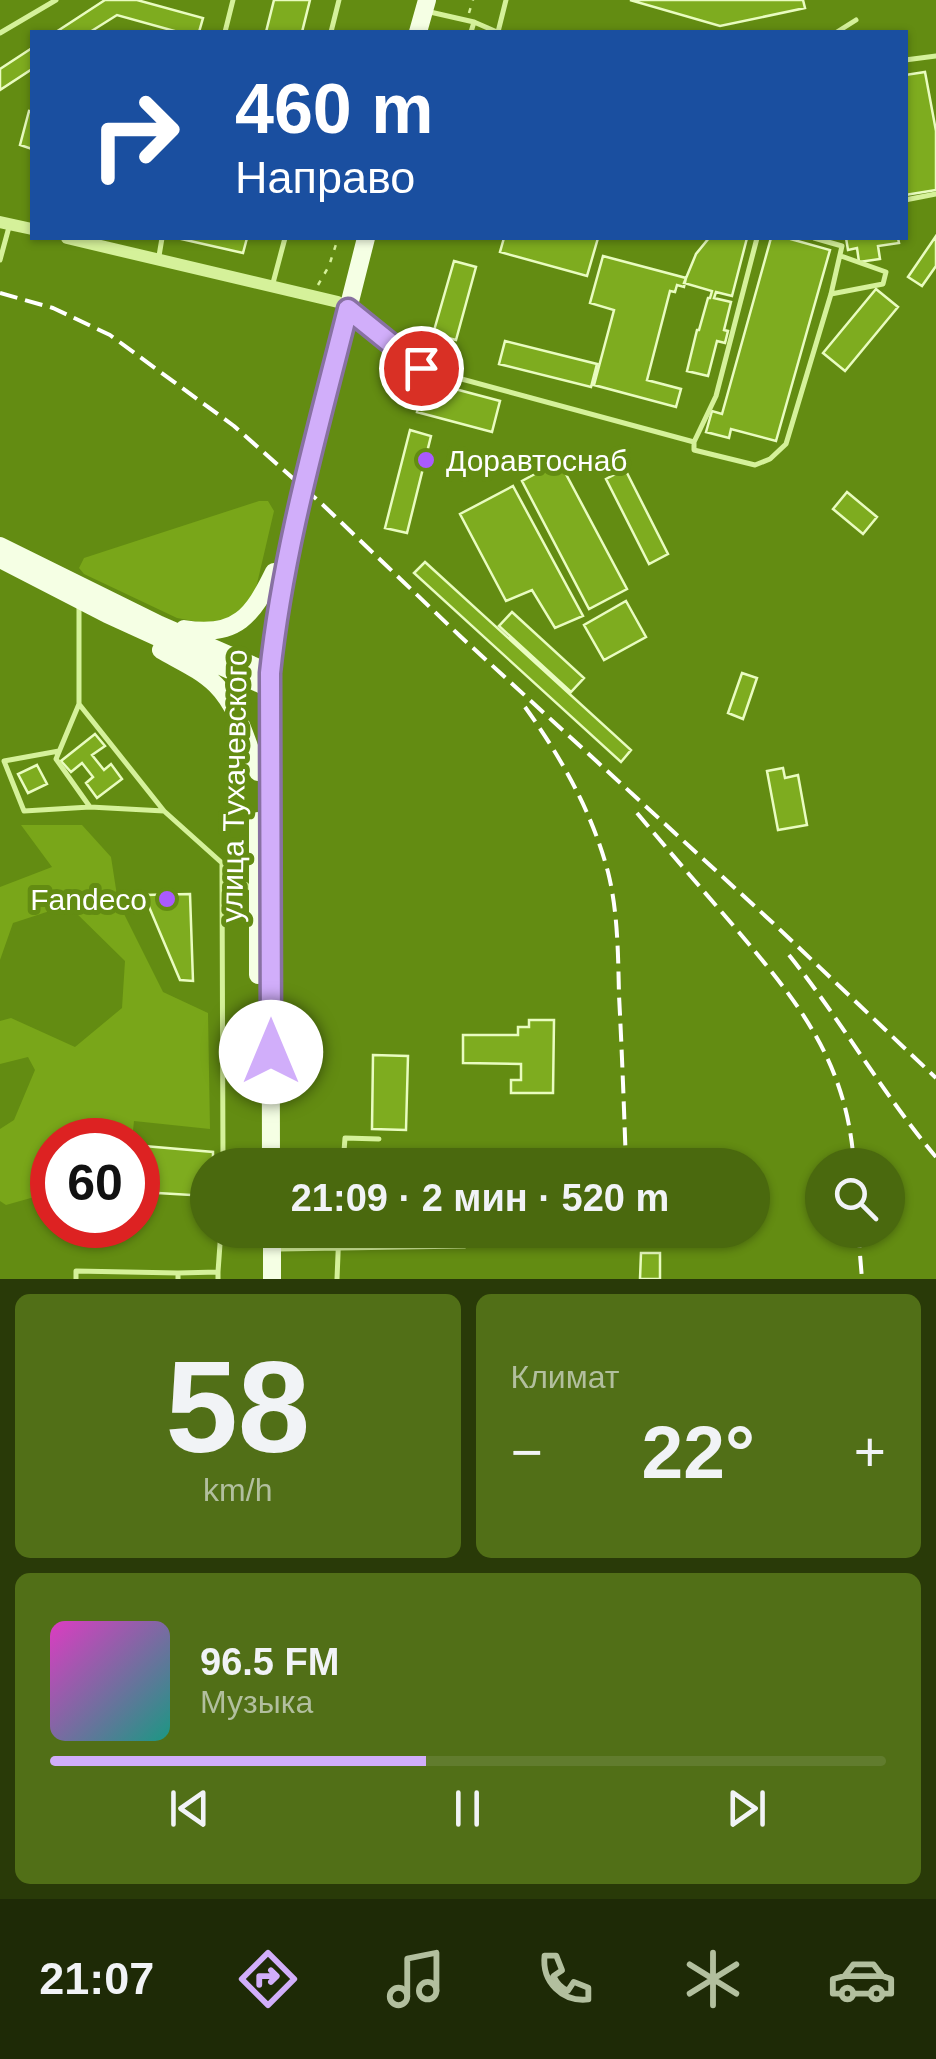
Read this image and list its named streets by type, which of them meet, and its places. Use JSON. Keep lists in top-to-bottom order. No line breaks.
{"streets":{"main road":["улица Тухачевского"]},"places":["Доравтоснаб","Fandeco"],"page":{"turn":["460 m","Направо"],"limit":"60","trip":"21:09 · 2 мин · 520 m","tile":[["58","km/h"],"Климат"],"heat":["−","22°","+"],"song":["96.5 FM","Музыка"],"tabs":"21:07"}}
